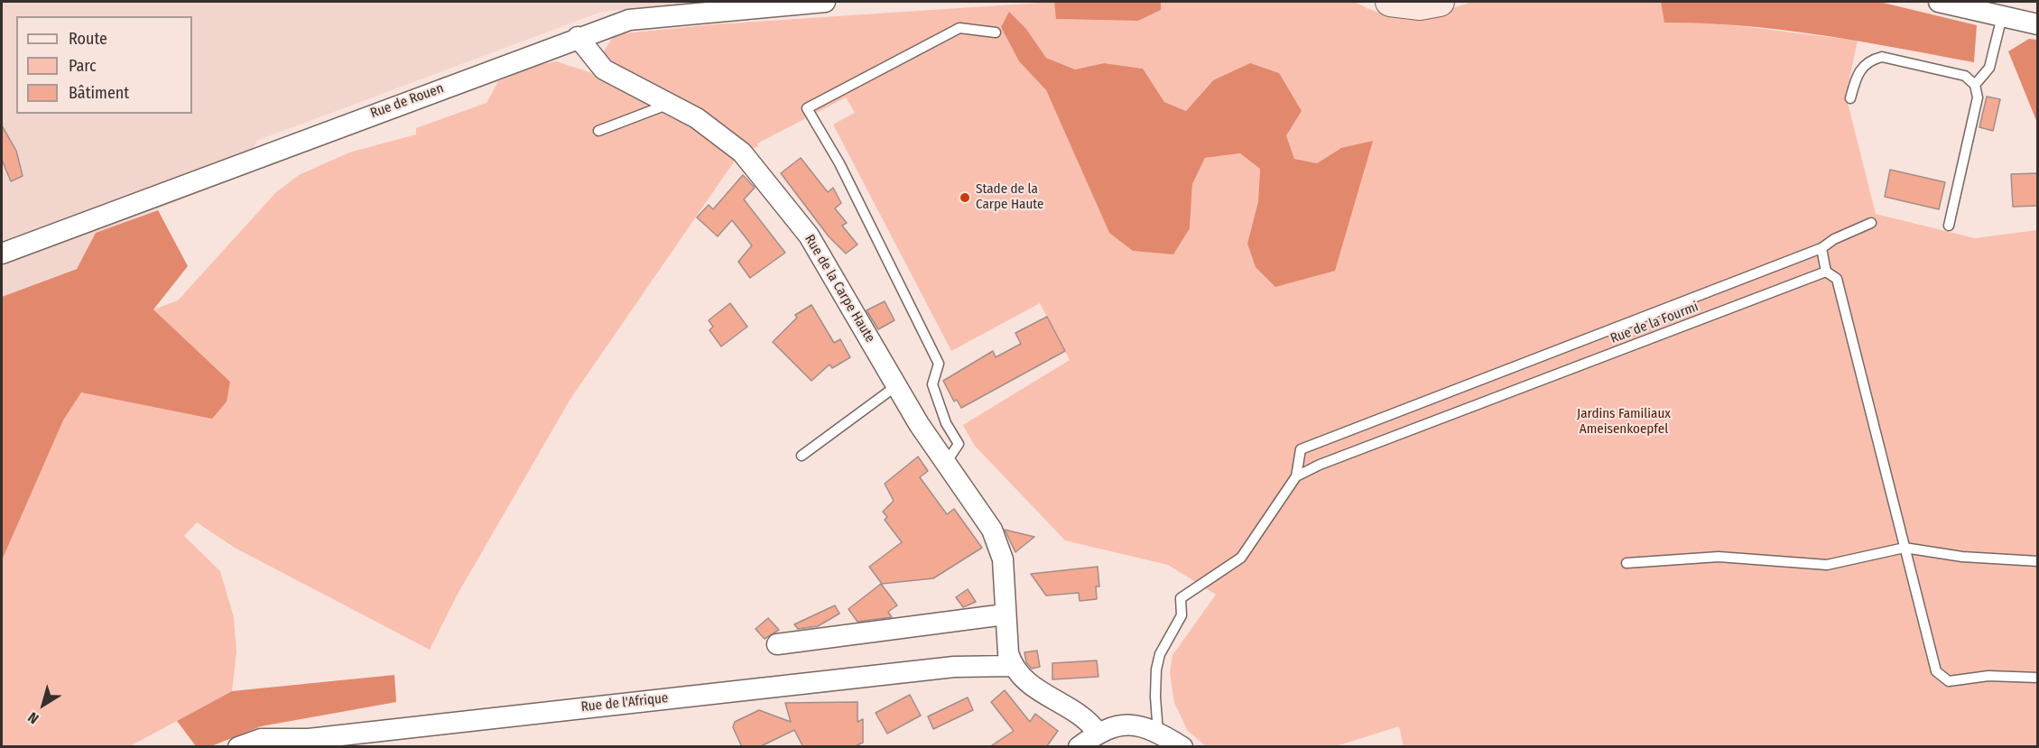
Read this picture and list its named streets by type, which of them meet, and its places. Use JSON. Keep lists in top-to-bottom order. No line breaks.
{"streets":{"street":["Rue de Rouen","Rue de la Carpe Haute","Rue de l'Afrique"],"lane":["Rue de la Fourmi"]},"crossings":[["Rue de Rouen","Rue de la Carpe Haute"],["Rue de la Carpe Haute","Rue de l'Afrique"]],"parks":["Jardins Familiaux Ameisenkoepfel"],"places":["Stade de la Carpe Haute"],"legend":["Route","Parc","Bâtiment"],"north":"bottom left"}
